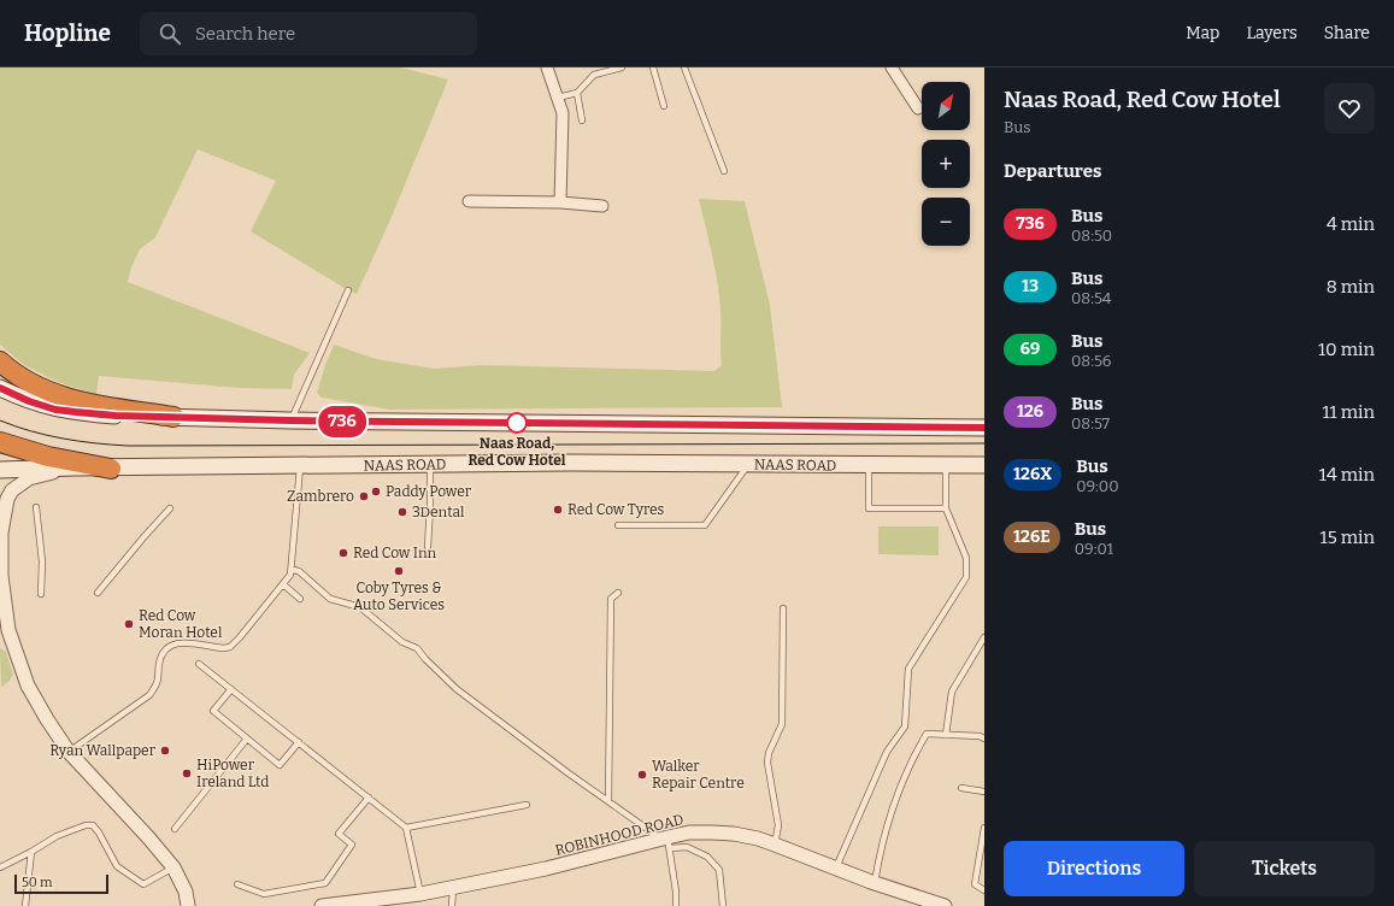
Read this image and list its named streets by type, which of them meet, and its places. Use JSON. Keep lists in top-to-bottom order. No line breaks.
{"streets":{"main road":["NAAS ROAD"],"street":["ROBINHOOD ROAD"]},"places":["Naas Road, Red Cow Hotel","Paddy Power","Zambrero","Red Cow Tyres","3Dental","Red Cow Inn","Coby Tyres & Auto Services","Red Cow Moran Hotel","Ryan Wallpaper","HiPower Ireland Ltd","Walker Repair Centre"],"lines":["bus line 736"],"scale_bar":"50 m","north":"top right","page":{"header":"Hopline","search":"Search here","nav":["Map","Layers","Share"],"on_map":"736","heading":[["Naas Road, Red Cow Hotel","Bus"],"Departures"],"map_buttons":["+","−"],"list":[{"mark":"736","name":"Bus","note":"08:50","value":"4 min"},{"mark":"13","name":"Bus","note":"08:54","value":"8 min"},{"mark":"69","name":"Bus","note":"08:56","value":"10 min"},{"mark":"126","name":"Bus","note":"08:57","value":"11 min"},{"mark":"126X","name":"Bus","note":"09:00","value":"14 min"},{"mark":"126E","name":"Bus","note":"09:01","value":"15 min"}],"buttons":["Directions","Tickets"],"scale":"50 m"}}
